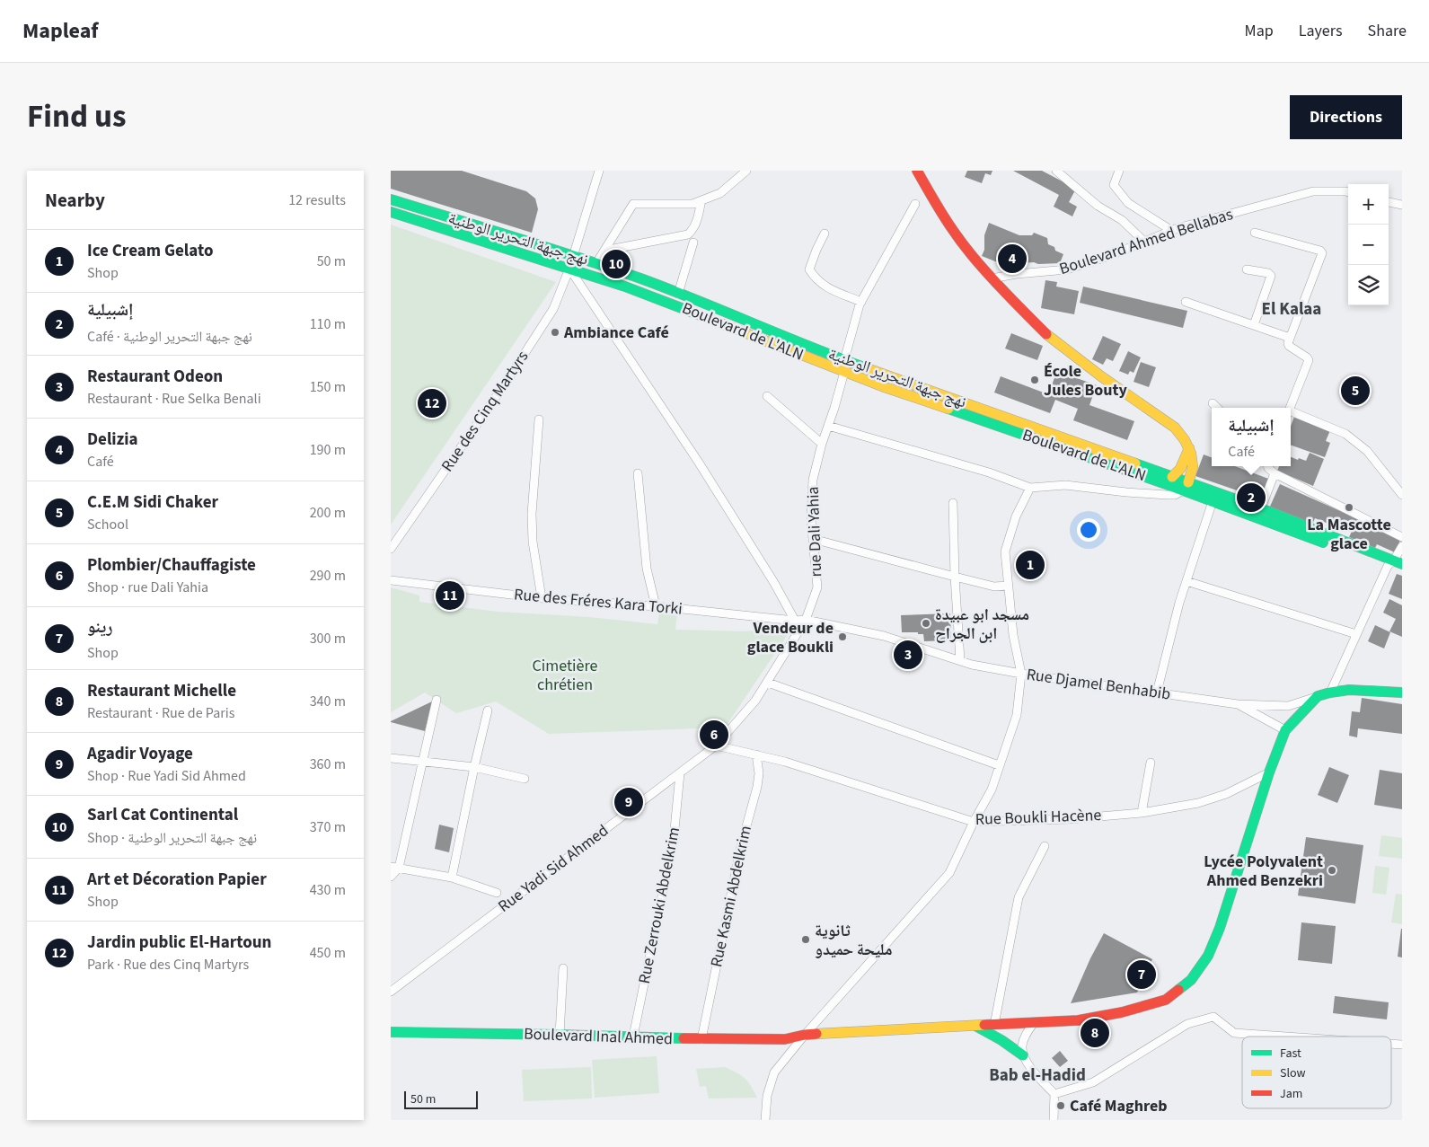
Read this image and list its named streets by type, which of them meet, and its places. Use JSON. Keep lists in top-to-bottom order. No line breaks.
{"streets":{"main road":["نهج جبهة التحرير الوطنية","Boulevard de L'ALN","Boulevard Inal Ahmed"],"street":["Boulevard Ahmed Bellabas","Rue des Cinq Martyrs","rue Dali Yahia","Rue des Fréres Kara Torki","Rue Djamel Benhabib","Rue Boukli Hacène","Rue Yadi Sid Ahmed","Rue Kasmi Abdelkrim","Rue Zerrouki Abdelkrim"]},"crossings":[["نهج جبهة التحرير الوطنية","Boulevard de L'ALN"],["نهج جبهة التحرير الوطنية","Rue des Cinq Martyrs"],["نهج جبهة التحرير الوطنية","rue Dali Yahia"],["Boulevard de L'ALN","Rue des Cinq Martyrs"],["Boulevard de L'ALN","rue Dali Yahia"],["rue Dali Yahia","Rue des Fréres Kara Torki"],["rue Dali Yahia","Rue Djamel Benhabib"],["rue Dali Yahia","Rue Boukli Hacène"],["rue Dali Yahia","Rue Yadi Sid Ahmed"],["Rue des Fréres Kara Torki","Rue Djamel Benhabib"],["Rue Boukli Hacène","Rue Yadi Sid Ahmed"],["Rue Boukli Hacène","Rue Kasmi Abdelkrim"],["Rue Boukli Hacène","Boulevard Inal Ahmed"],["Rue Yadi Sid Ahmed","Rue Zerrouki Abdelkrim"],["Rue Kasmi Abdelkrim","Boulevard Inal Ahmed"],["Rue Zerrouki Abdelkrim","Boulevard Inal Ahmed"]],"districts":["El Kalaa","Bab el-Hadid"],"parks":["Cimetière chrétien"],"places":["Ambiance Café","École Jules Bouty","La Mascotte glace","مسجد ابو عبيدة ابن الجراح","Vendeur de glace Boukli","Lycée Polyvalent Ahmed Benzekri","ثانوية مليحة حميدو","Café Maghreb"],"legend":["Fast","Slow","Jam"],"scale_bar":"50 m","page":{"header":"Mapleaf","nav":["Map","Layers","Share"],"title":"Find us","buttons":"Directions","heading":["Nearby","12 results"],"map_buttons":["+","−"],"list":[{"mark":"1","name":"Ice Cream Gelato","note":"Shop","value":"50 m"},{"mark":"2","name":"إشبيلية","note":"Café · نهج جبهة التحرير الوطنية","value":"110 m"},{"mark":"3","name":"Restaurant Odeon","note":"Restaurant · Rue Selka Benali","value":"150 m"},{"mark":"4","name":"Delizia","note":"Café","value":"190 m"},{"mark":"5","name":"C.E.M Sidi Chaker","note":"School","value":"200 m"},{"mark":"6","name":"Plombier/Chauffagiste","note":"Shop · rue Dali Yahia","value":"290 m"},{"mark":"7","name":"رينو","note":"Shop","value":"300 m"},{"mark":"8","name":"Restaurant Michelle","note":"Restaurant · Rue de Paris","value":"340 m"},{"mark":"9","name":"Agadir Voyage","note":"Shop · Rue Yadi Sid Ahmed","value":"360 m"},{"mark":"10","name":"Sarl Cat Continental","note":"Shop · نهج جبهة التحرير الوطنية","value":"370 m"},{"mark":"11","name":"Art et Décoration Papier","note":"Shop","value":"430 m"},{"mark":"12","name":"Jardin public El-Hartoun","note":"Park · Rue des Cinq Martyrs","value":"450 m"}],"pins":["4","10","5","12","2","1","11","3","6","9","7","8"],"popup":["إشبيلية","Café"],"scale":"50 m"}}
